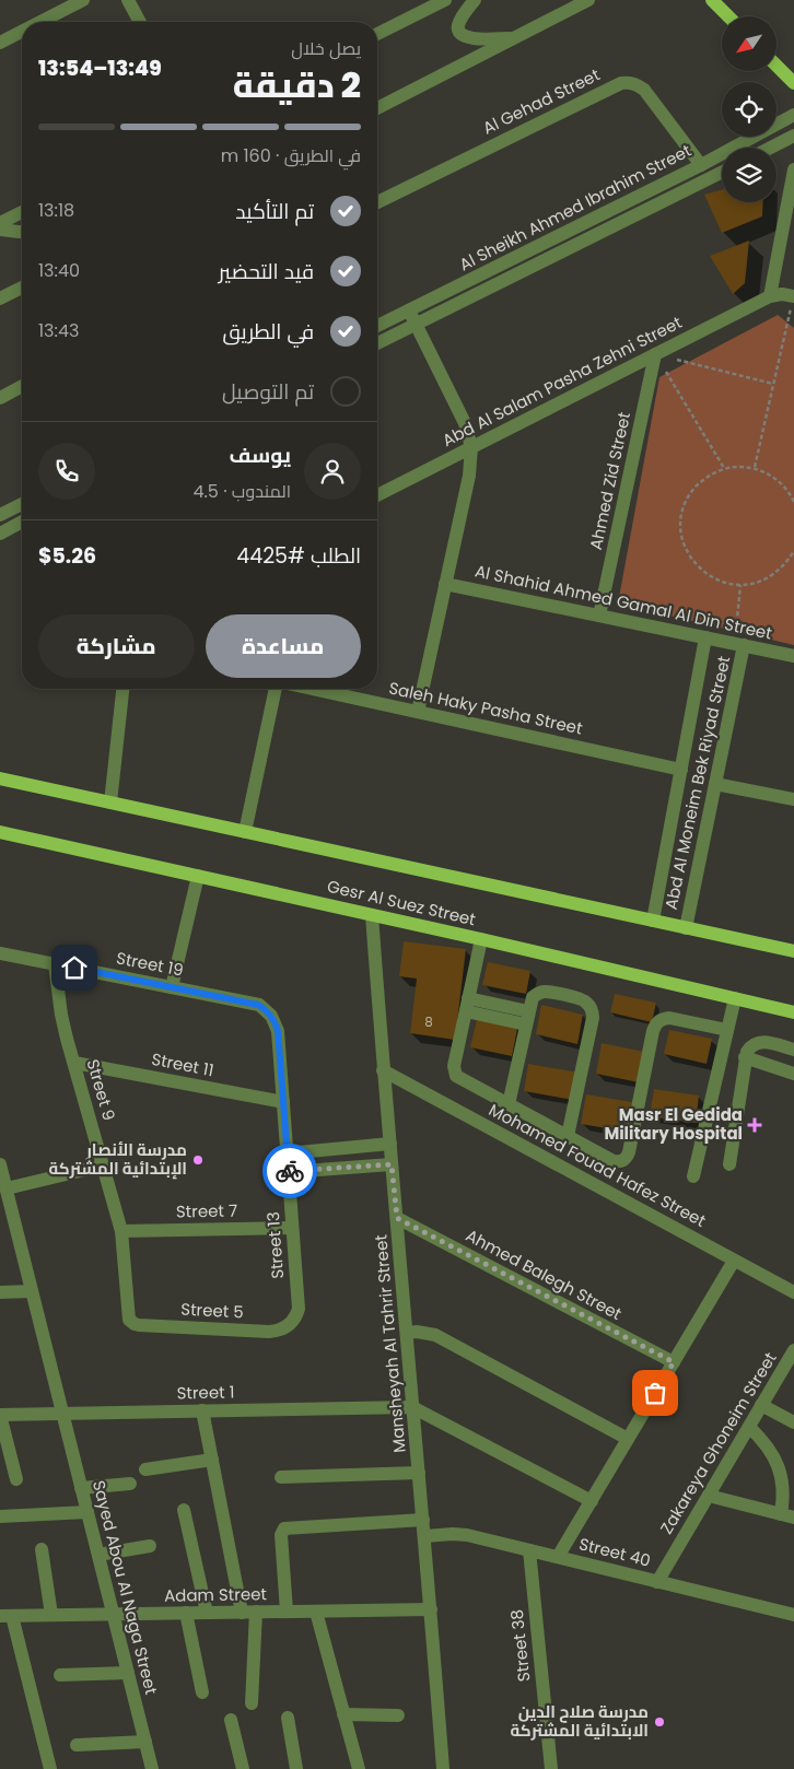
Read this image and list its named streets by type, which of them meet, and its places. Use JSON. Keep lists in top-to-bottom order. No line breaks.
{"streets":{"main road":["Gesr Al Suez Street"],"street":["Al Gehad Street","Al Sheikh Ahmed Ibrahim Street","Abd Al Salam Pasha Zehni Street","Ahmed Zid Street","Al Shahid Ahmed Gamal Al Din Street","Saleh Haky Pasha Street","Abd Al Moneim Bek Riyad Street","Street 19","Street 11","Street 9","Mohamed Fouad Hafez Street","Street 7","Street 13","Ahmed Balegh Street","Street 5","Mansheyah Al Tahrir Street","Street 1","Zakareya Ghoneim Street","Street 40","Sayed Abou Al Naga Street","Adam Street","Street 38"]},"crossings":[["Al Gehad Street","Al Sheikh Ahmed Ibrahim Street"],["Abd Al Salam Pasha Zehni Street","Ahmed Zid Street"],["Ahmed Zid Street","Al Shahid Ahmed Gamal Al Din Street"],["Al Shahid Ahmed Gamal Al Din Street","Abd Al Moneim Bek Riyad Street"],["Saleh Haky Pasha Street","Abd Al Moneim Bek Riyad Street"],["Gesr Al Suez Street","Mansheyah Al Tahrir Street"],["Street 19","Street 9"],["Street 19","Street 13"],["Street 11","Street 9"],["Street 11","Street 13"],["Street 9","Street 7"],["Street 9","Street 5"],["Mohamed Fouad Hafez Street","Mansheyah Al Tahrir Street"],["Street 7","Street 13"],["Street 13","Street 5"],["Ahmed Balegh Street","Mansheyah Al Tahrir Street"],["Mansheyah Al Tahrir Street","Street 1"],["Mansheyah Al Tahrir Street","Street 40"],["Mansheyah Al Tahrir Street","Adam Street"],["Street 1","Sayed Abou Al Naga Street"],["Zakareya Ghoneim Street","Street 40"],["Street 40","Street 38"],["Sayed Abou Al Naga Street","Adam Street"]],"places":{"health":["Masr El Gedida Military Hospital"],"other":["مدرسة الأنصار الإبتدائية المشتركة","مدرسة صلاح الدين الابتدائية المشتركة"]},"house_numbers":["8"],"north":"bottom left","page":{"heading":["2 دقيقة","يصل خلال","13:49–13:54"],"panel":["يوسف","المندوب · 4.5","الطلب #4425","$5.26"],"bar":"في الطريق · 160 m","list":[["تم التأكيد","13:18"],["قيد التحضير","13:40"],["في الطريق","13:43"],"تم التوصيل"],"buttons":["مساعدة","مشاركة"]}}
